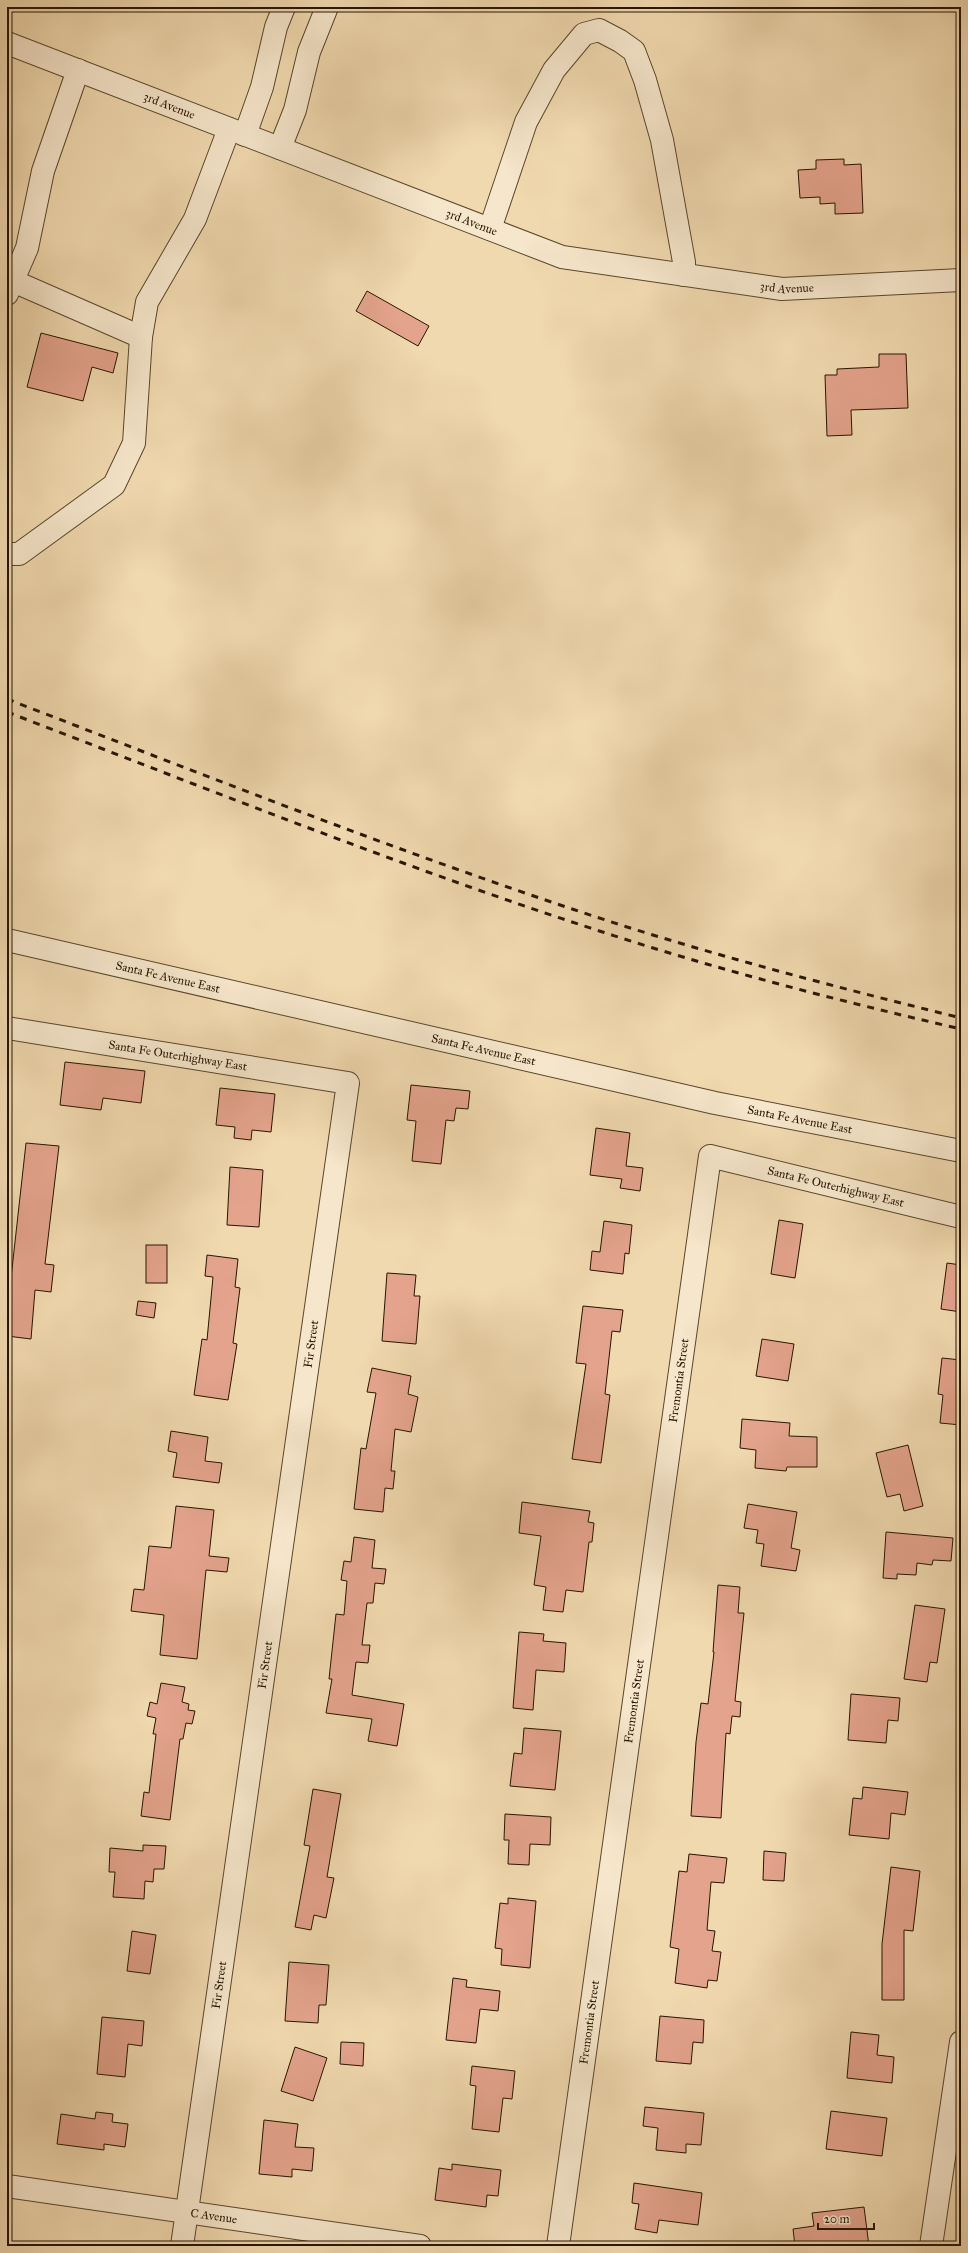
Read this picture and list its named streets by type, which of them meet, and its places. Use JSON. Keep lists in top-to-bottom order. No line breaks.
{"streets":{"street":["3rd Avenue","Santa Fe Avenue East","Santa Fe Outerhighway East","Fir Street","Fremontia Street","C Avenue"]},"crossings":[["Santa Fe Outerhighway East","Fir Street"],["Santa Fe Outerhighway East","Fremontia Street"],["Fir Street","C Avenue"]],"scale_bar":"20 m"}
